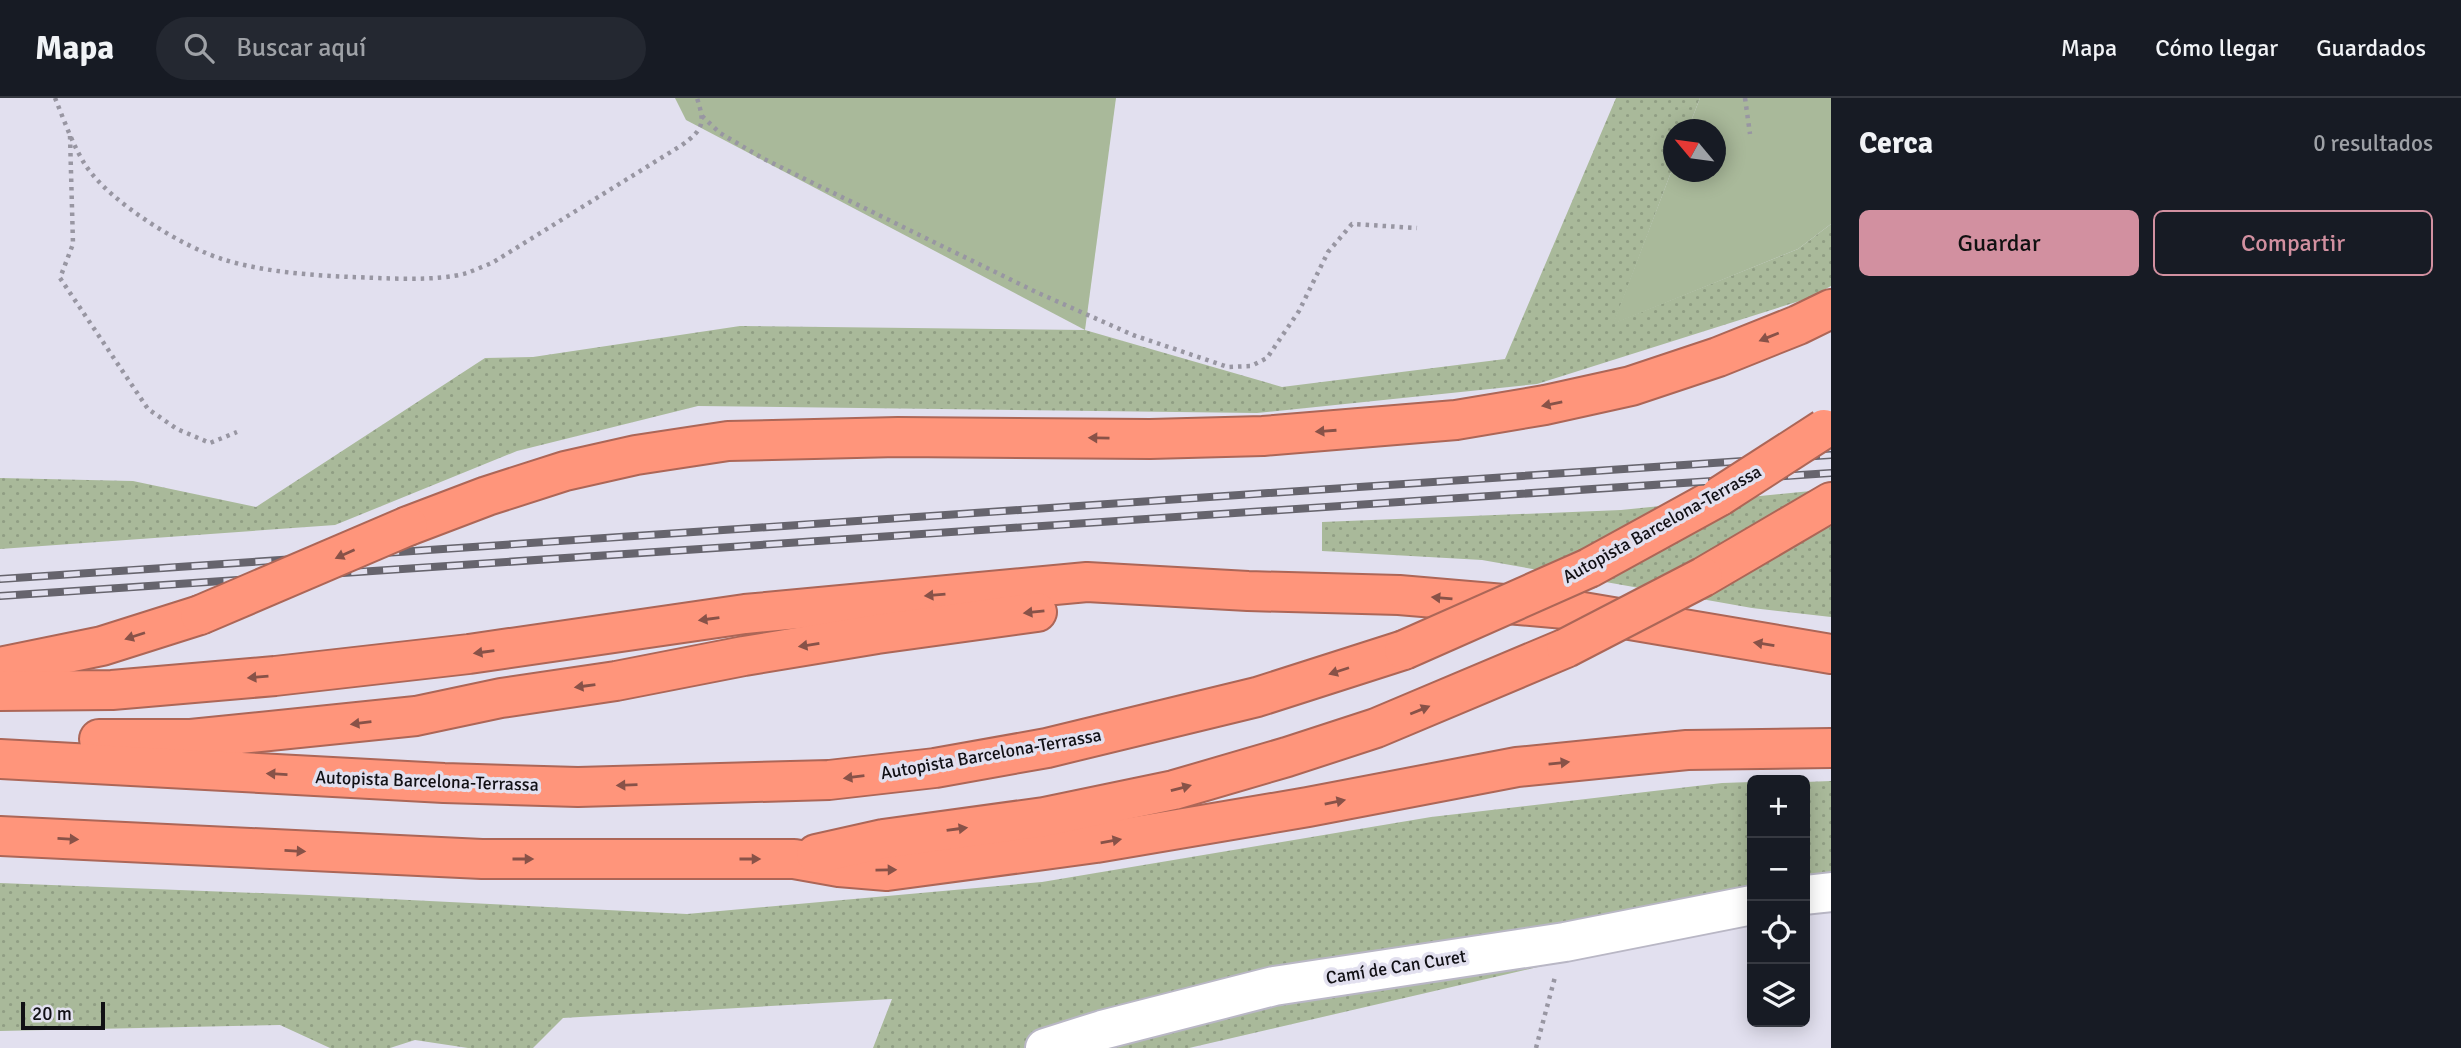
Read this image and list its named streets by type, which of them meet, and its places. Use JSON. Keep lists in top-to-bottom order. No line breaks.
{"streets":{"highway":["Autopista Barcelona-Terrassa"],"street":["Camí de Can Curet"]},"scale_bar":"20 m","north":"top left","page":{"header":"Mapa","search":"Buscar aquí","nav":["Mapa","Cómo llegar","Guardados"],"heading":["Cerca","0 resultados"],"buttons":["Guardar","Compartir"],"map_buttons":["+","−"],"scale":"20 m"}}
